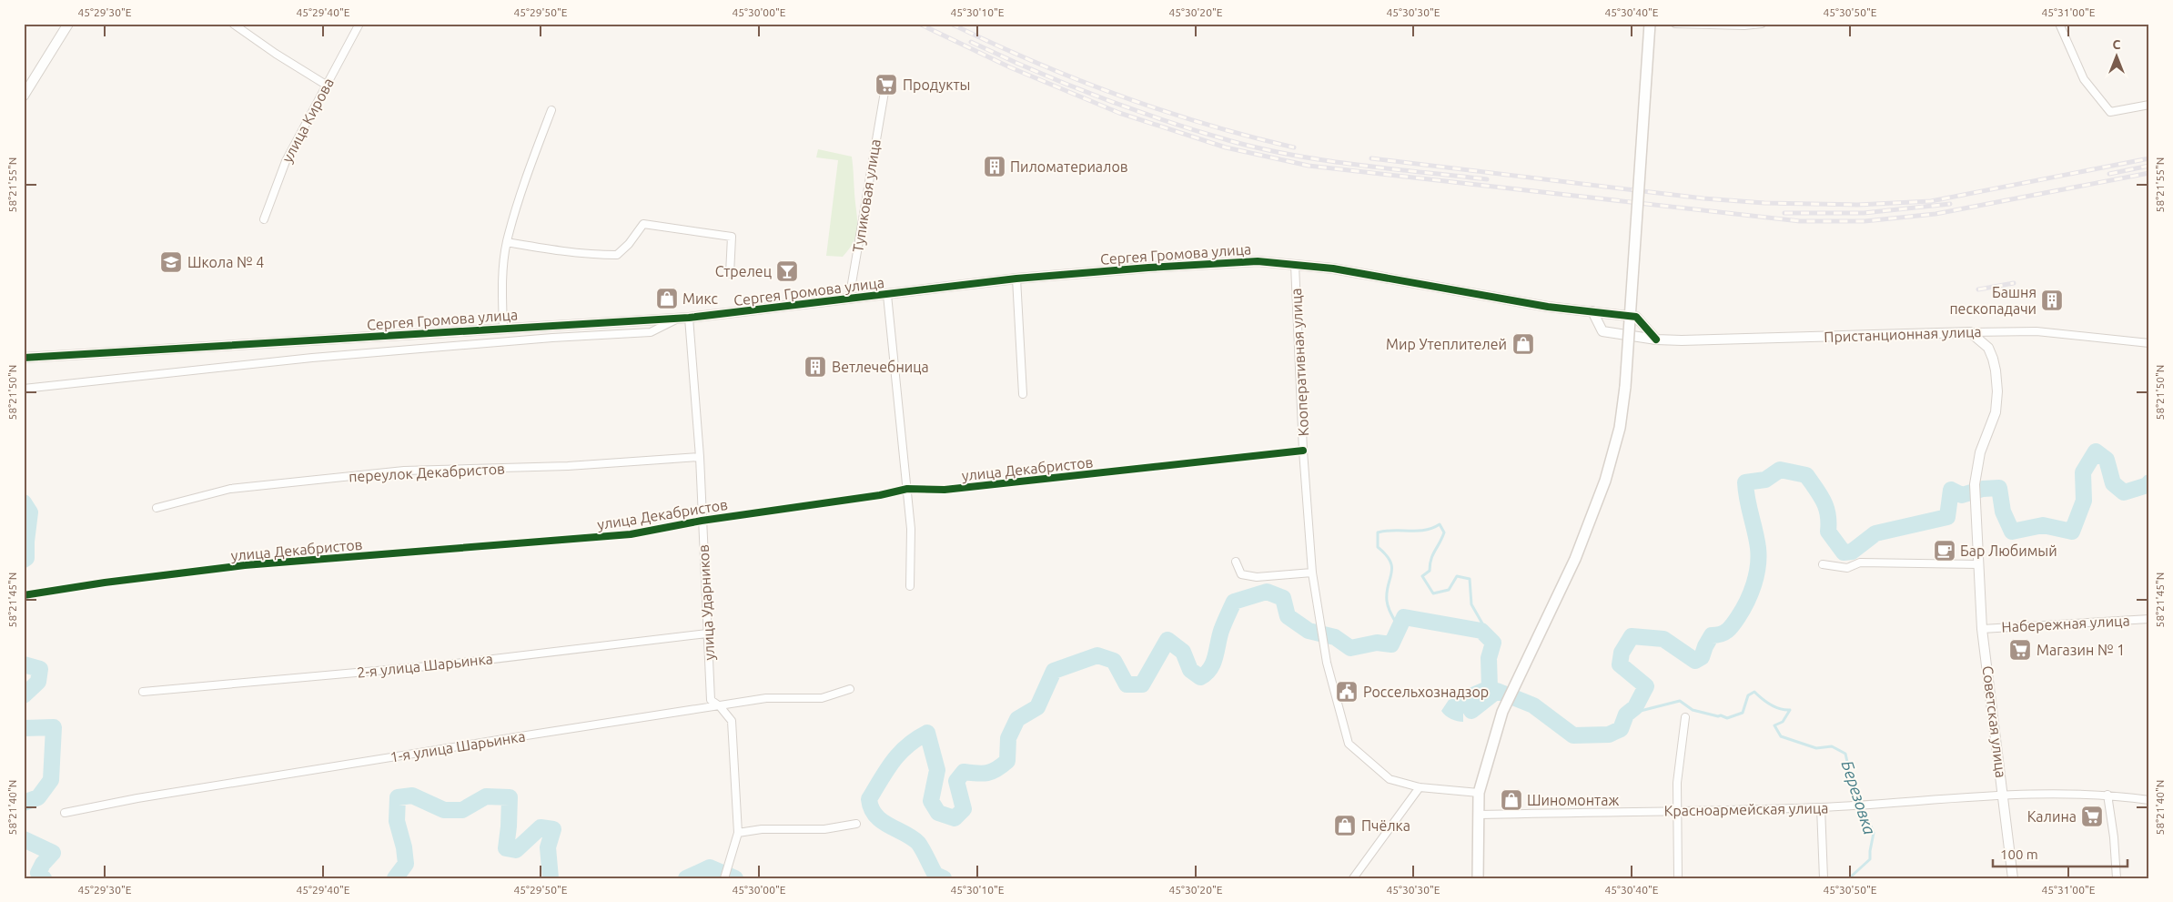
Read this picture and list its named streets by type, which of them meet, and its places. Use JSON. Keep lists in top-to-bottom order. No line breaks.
{"streets":{"street":["улица Кирова","Тупиковая улица","Сергея Громова улица","Пристанционная улица","Кооперативная улица","улица Декабристов","переулок Декабристов","улица Ударников","Набережная улица","2-я улица Шарьинка","Советская улица","1-я улица Шарьинка","Красноармейская улица"]},"crossings":[["Тупиковая улица","Сергея Громова улица"],["Сергея Громова улица","Пристанционная улица"],["Сергея Громова улица","Кооперативная улица"],["Сергея Громова улица","улица Ударников"],["Пристанционная улица","Советская улица"],["Кооперативная улица","улица Декабристов"],["улица Декабристов","улица Ударников"],["переулок Декабристов","улица Ударников"],["улица Ударников","2-я улица Шарьинка"],["улица Ударников","1-я улица Шарьинка"],["Набережная улица","Советская улица"],["Советская улица","Красноармейская улица"]],"water":["Березовка"],"places":{"supermarket":["Продукты","Магазин № 1","Калина"],"building":["Пиломатериалов","Башня пескопадачи","Ветлечебница"],"school or university":["Школа № 4"],"bar":["Стрелец"],"shop":["Микс","Мир Утеплителей","Шиномонтаж","Пчёлка"],"cafe":["Бар Любимый"],"public building":["Россельхознадзор"]},"scale_bar":"100 m","north":"top","coordinates":["45°29'30\"E","45°29'40\"E","45°29'50\"E","45°30'00\"E","45°30'10\"E","45°30'20\"E","45°30'30\"E","45°30'40\"E","45°30'50\"E","45°31'00\"E","58°21'55\"N","58°21'50\"N","58°21'45\"N","58°21'40\"N"]}
